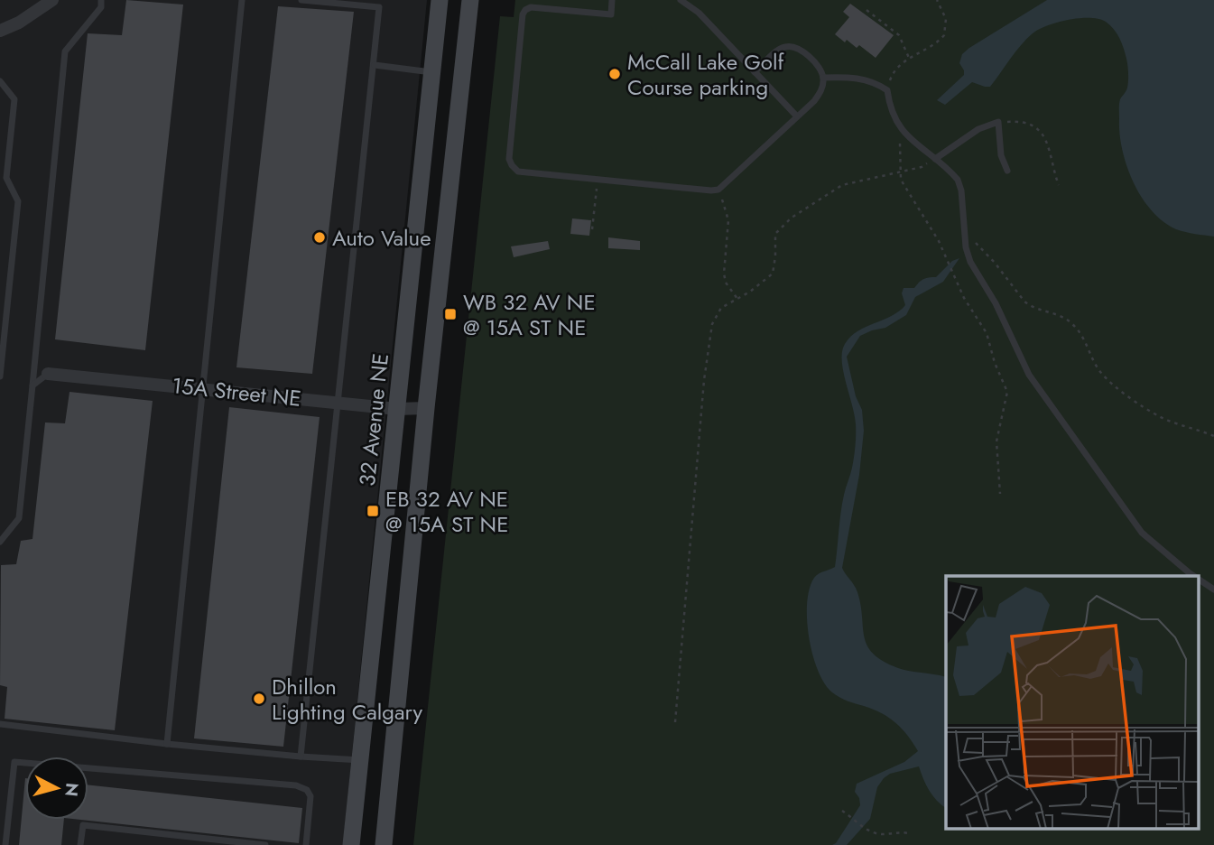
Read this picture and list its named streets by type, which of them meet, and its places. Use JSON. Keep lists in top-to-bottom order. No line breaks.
{"streets":{"main road":["32 Avenue NE"],"street":["15A Street NE"]},"crossings":[["15A Street NE","32 Avenue NE"]],"places":{"other":["McCall Lake Golf Course parking","Auto Value","Dhillon Lighting Calgary"],"transit":["WB 32 AV NE @ 15A ST NE","EB 32 AV NE @ 15A ST NE"]},"north":"right"}
